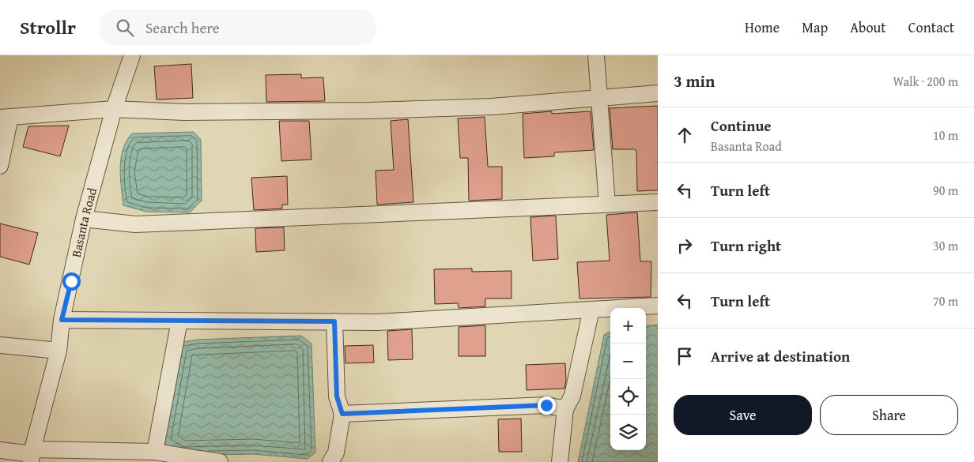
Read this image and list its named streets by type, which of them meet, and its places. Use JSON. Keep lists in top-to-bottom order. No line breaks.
{"streets":{"street":["Basanta Road"]},"page":{"header":"Strollr","search":"Search here","nav":["Home","Map","About","Contact"],"heading":["3 min","Walk · 200 m"],"list":[["Continue","Basanta Road","10 m"],["Turn left","90 m"],["Turn right","30 m"],["Turn left","70 m"],"Arrive at destination"],"map_buttons":["+","−"],"buttons":["Save","Share"]}}
